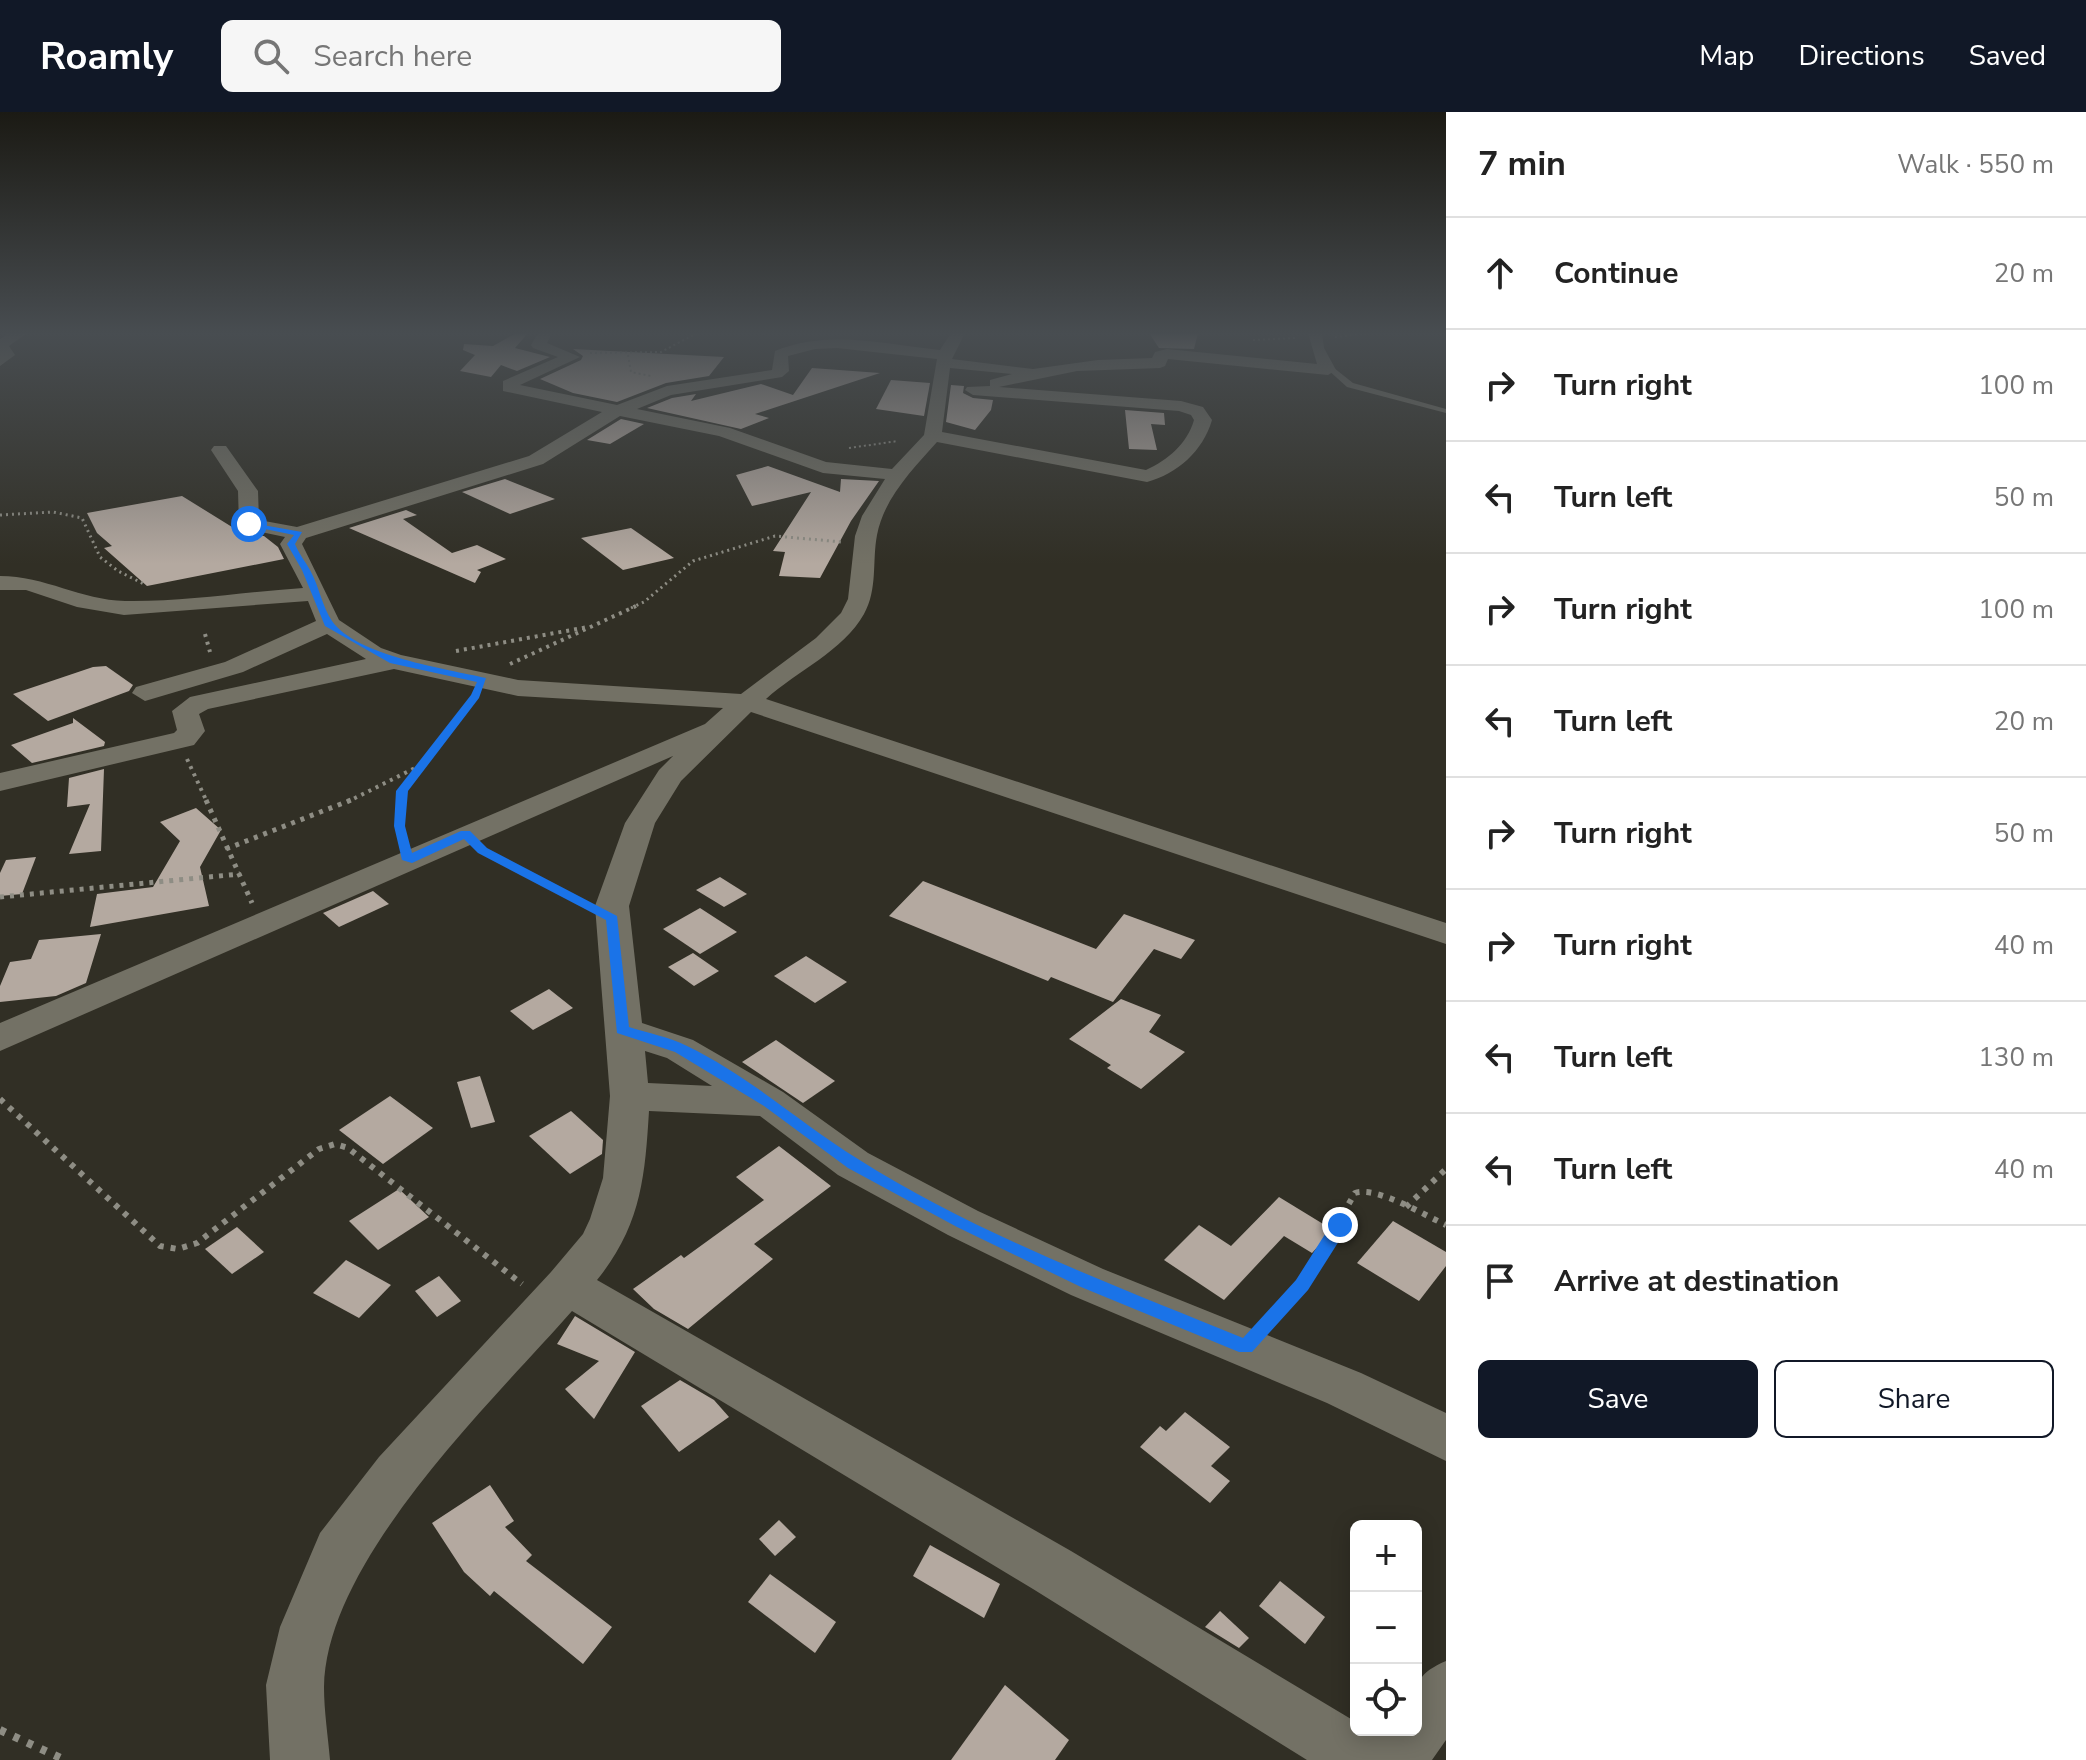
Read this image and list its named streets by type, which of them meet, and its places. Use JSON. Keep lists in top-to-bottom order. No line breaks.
{"page":{"header":"Roamly","search":"Search here","nav":["Map","Directions","Saved"],"heading":["7 min","Walk · 550 m"],"list":[["Continue","20 m"],["Turn right","100 m"],["Turn left","50 m"],["Turn right","100 m"],["Turn left","20 m"],["Turn right","50 m"],["Turn right","40 m"],["Turn left","130 m"],["Turn left","40 m"],"Arrive at destination"],"buttons":["Save","Share"],"map_buttons":["+","−"]}}
